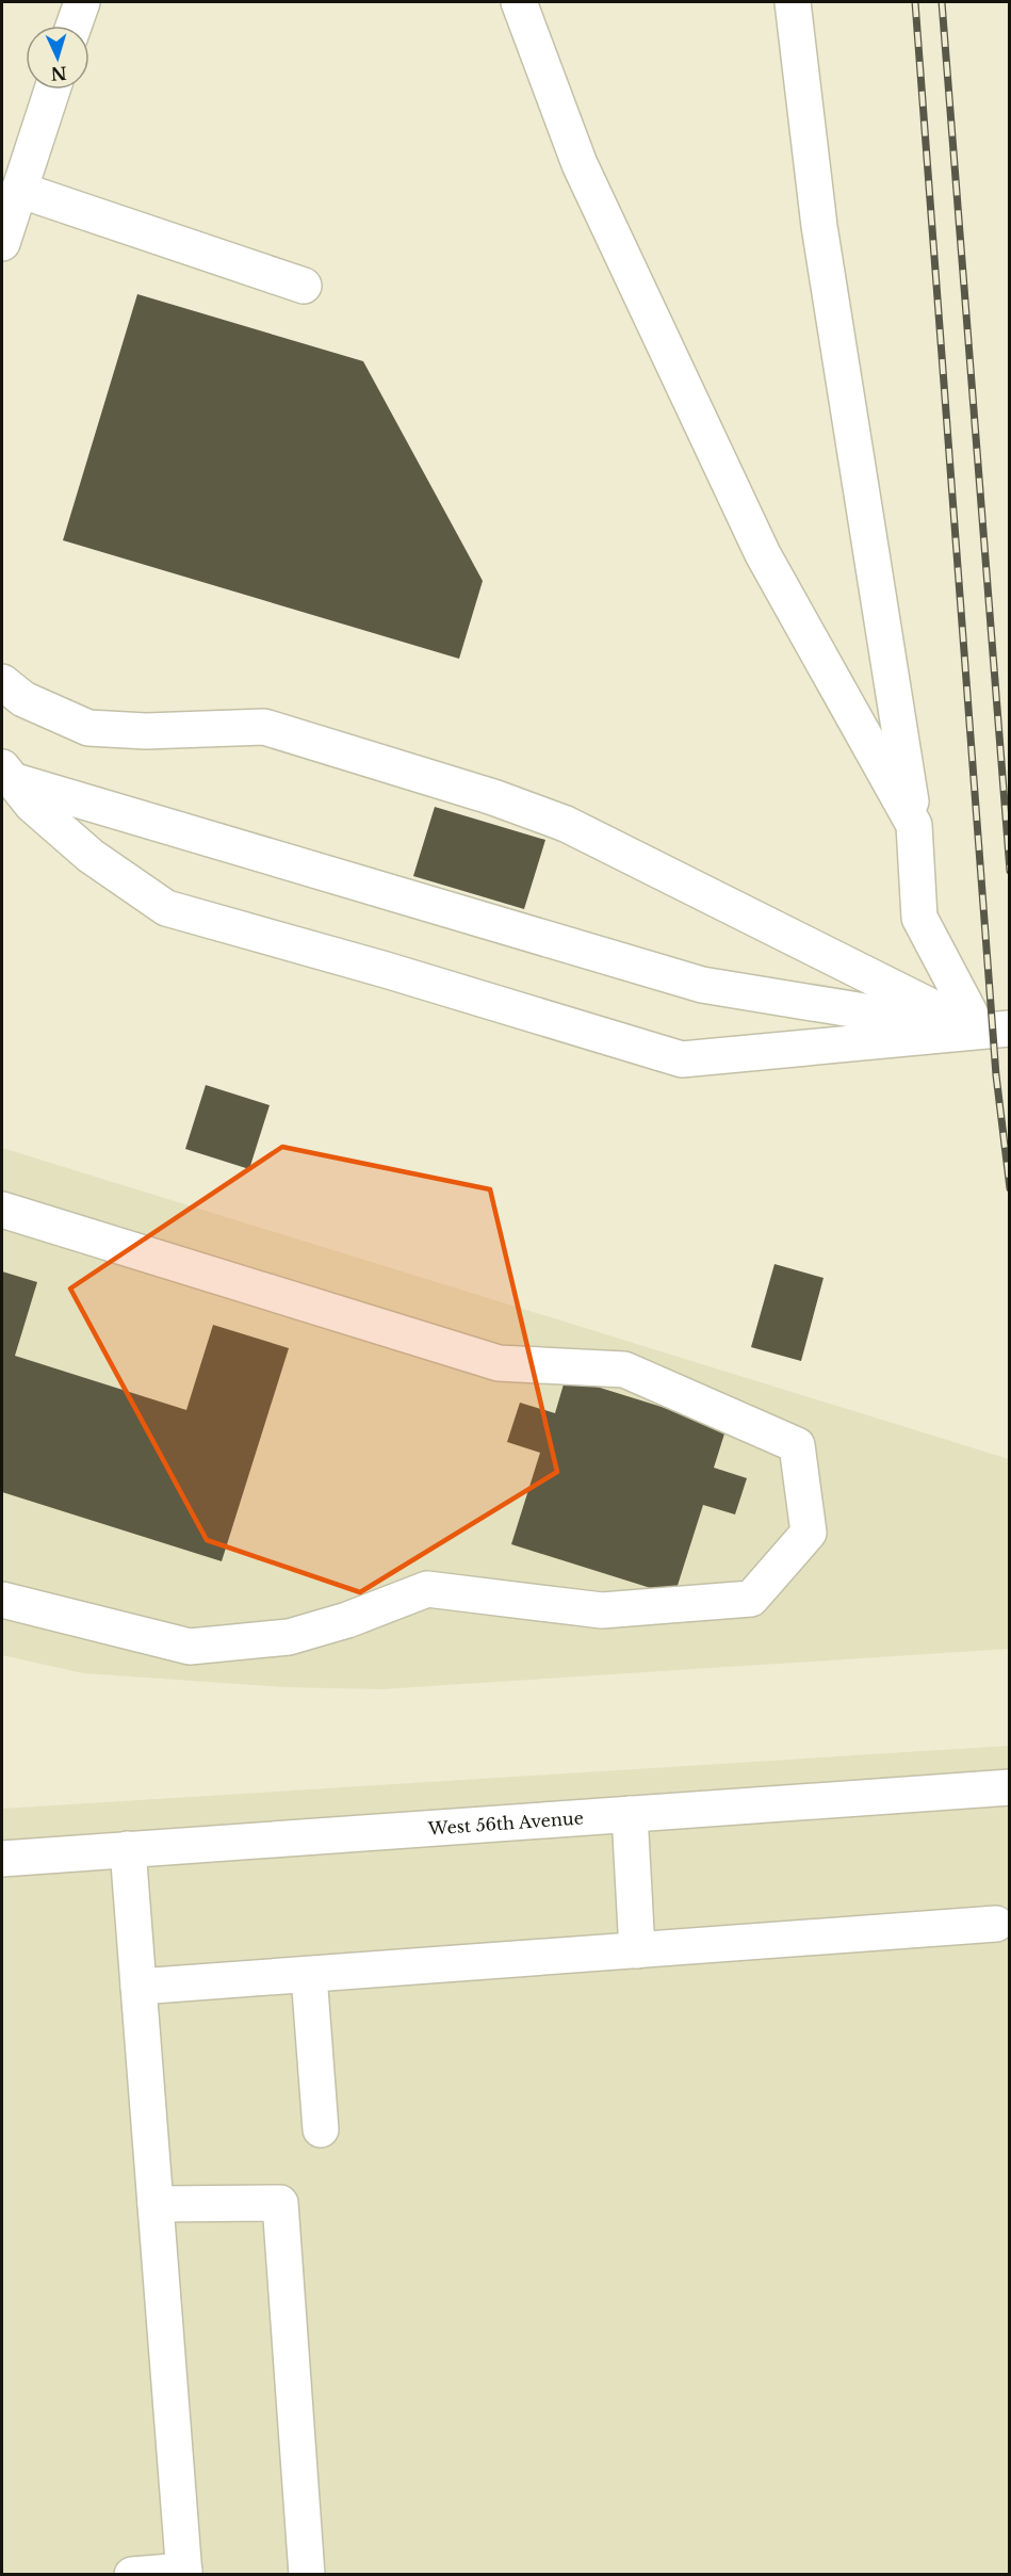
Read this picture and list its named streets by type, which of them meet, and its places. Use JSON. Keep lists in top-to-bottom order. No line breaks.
{"streets":{"street":["West 56th Avenue"]},"north":"bottom"}
